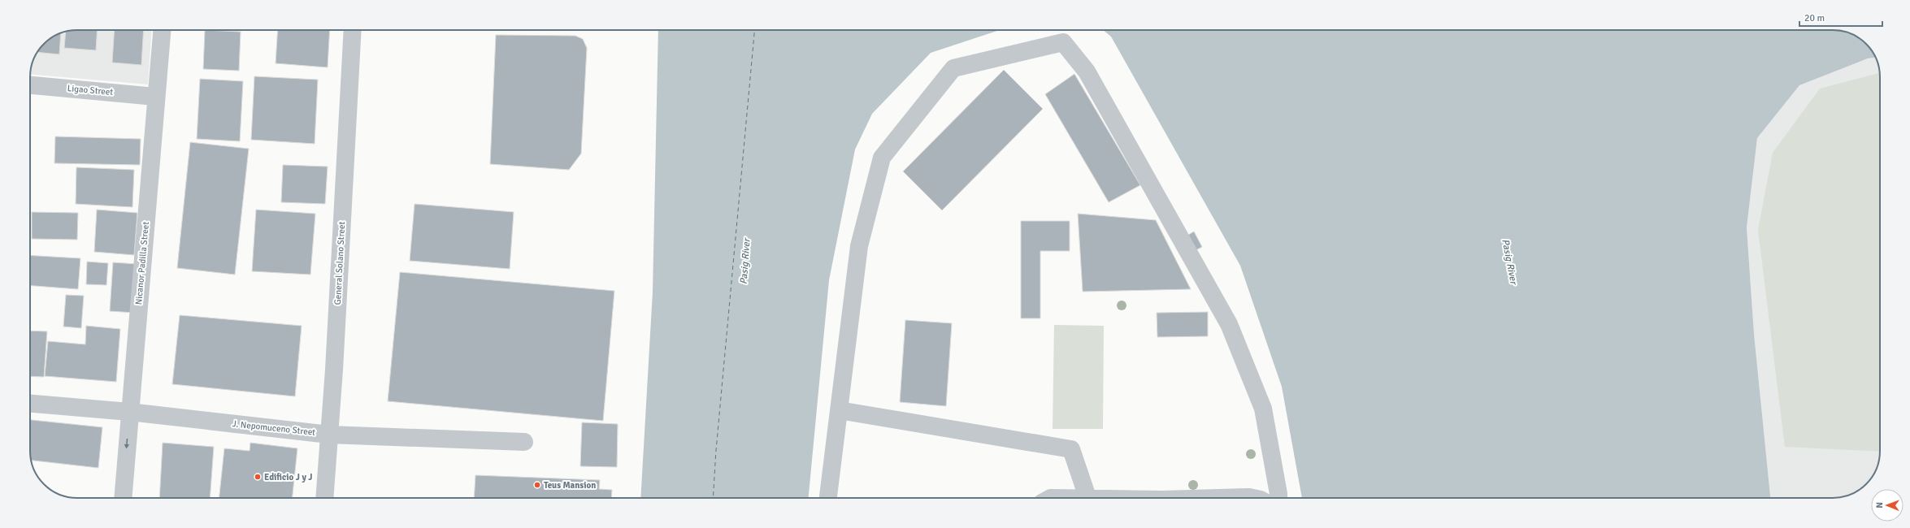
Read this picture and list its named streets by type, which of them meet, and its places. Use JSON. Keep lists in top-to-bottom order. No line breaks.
{"streets":{"street":["Ligao Street","Nicanor Padilla Street","General Solano Street","J. Nepomuceno Street"]},"crossings":[["Ligao Street","Nicanor Padilla Street"],["Nicanor Padilla Street","J. Nepomuceno Street"],["General Solano Street","J. Nepomuceno Street"]],"water":["Pasig River"],"places":["Edificio J y J","Teus Mansion"],"scale_bar":"20 m","north":"left"}
